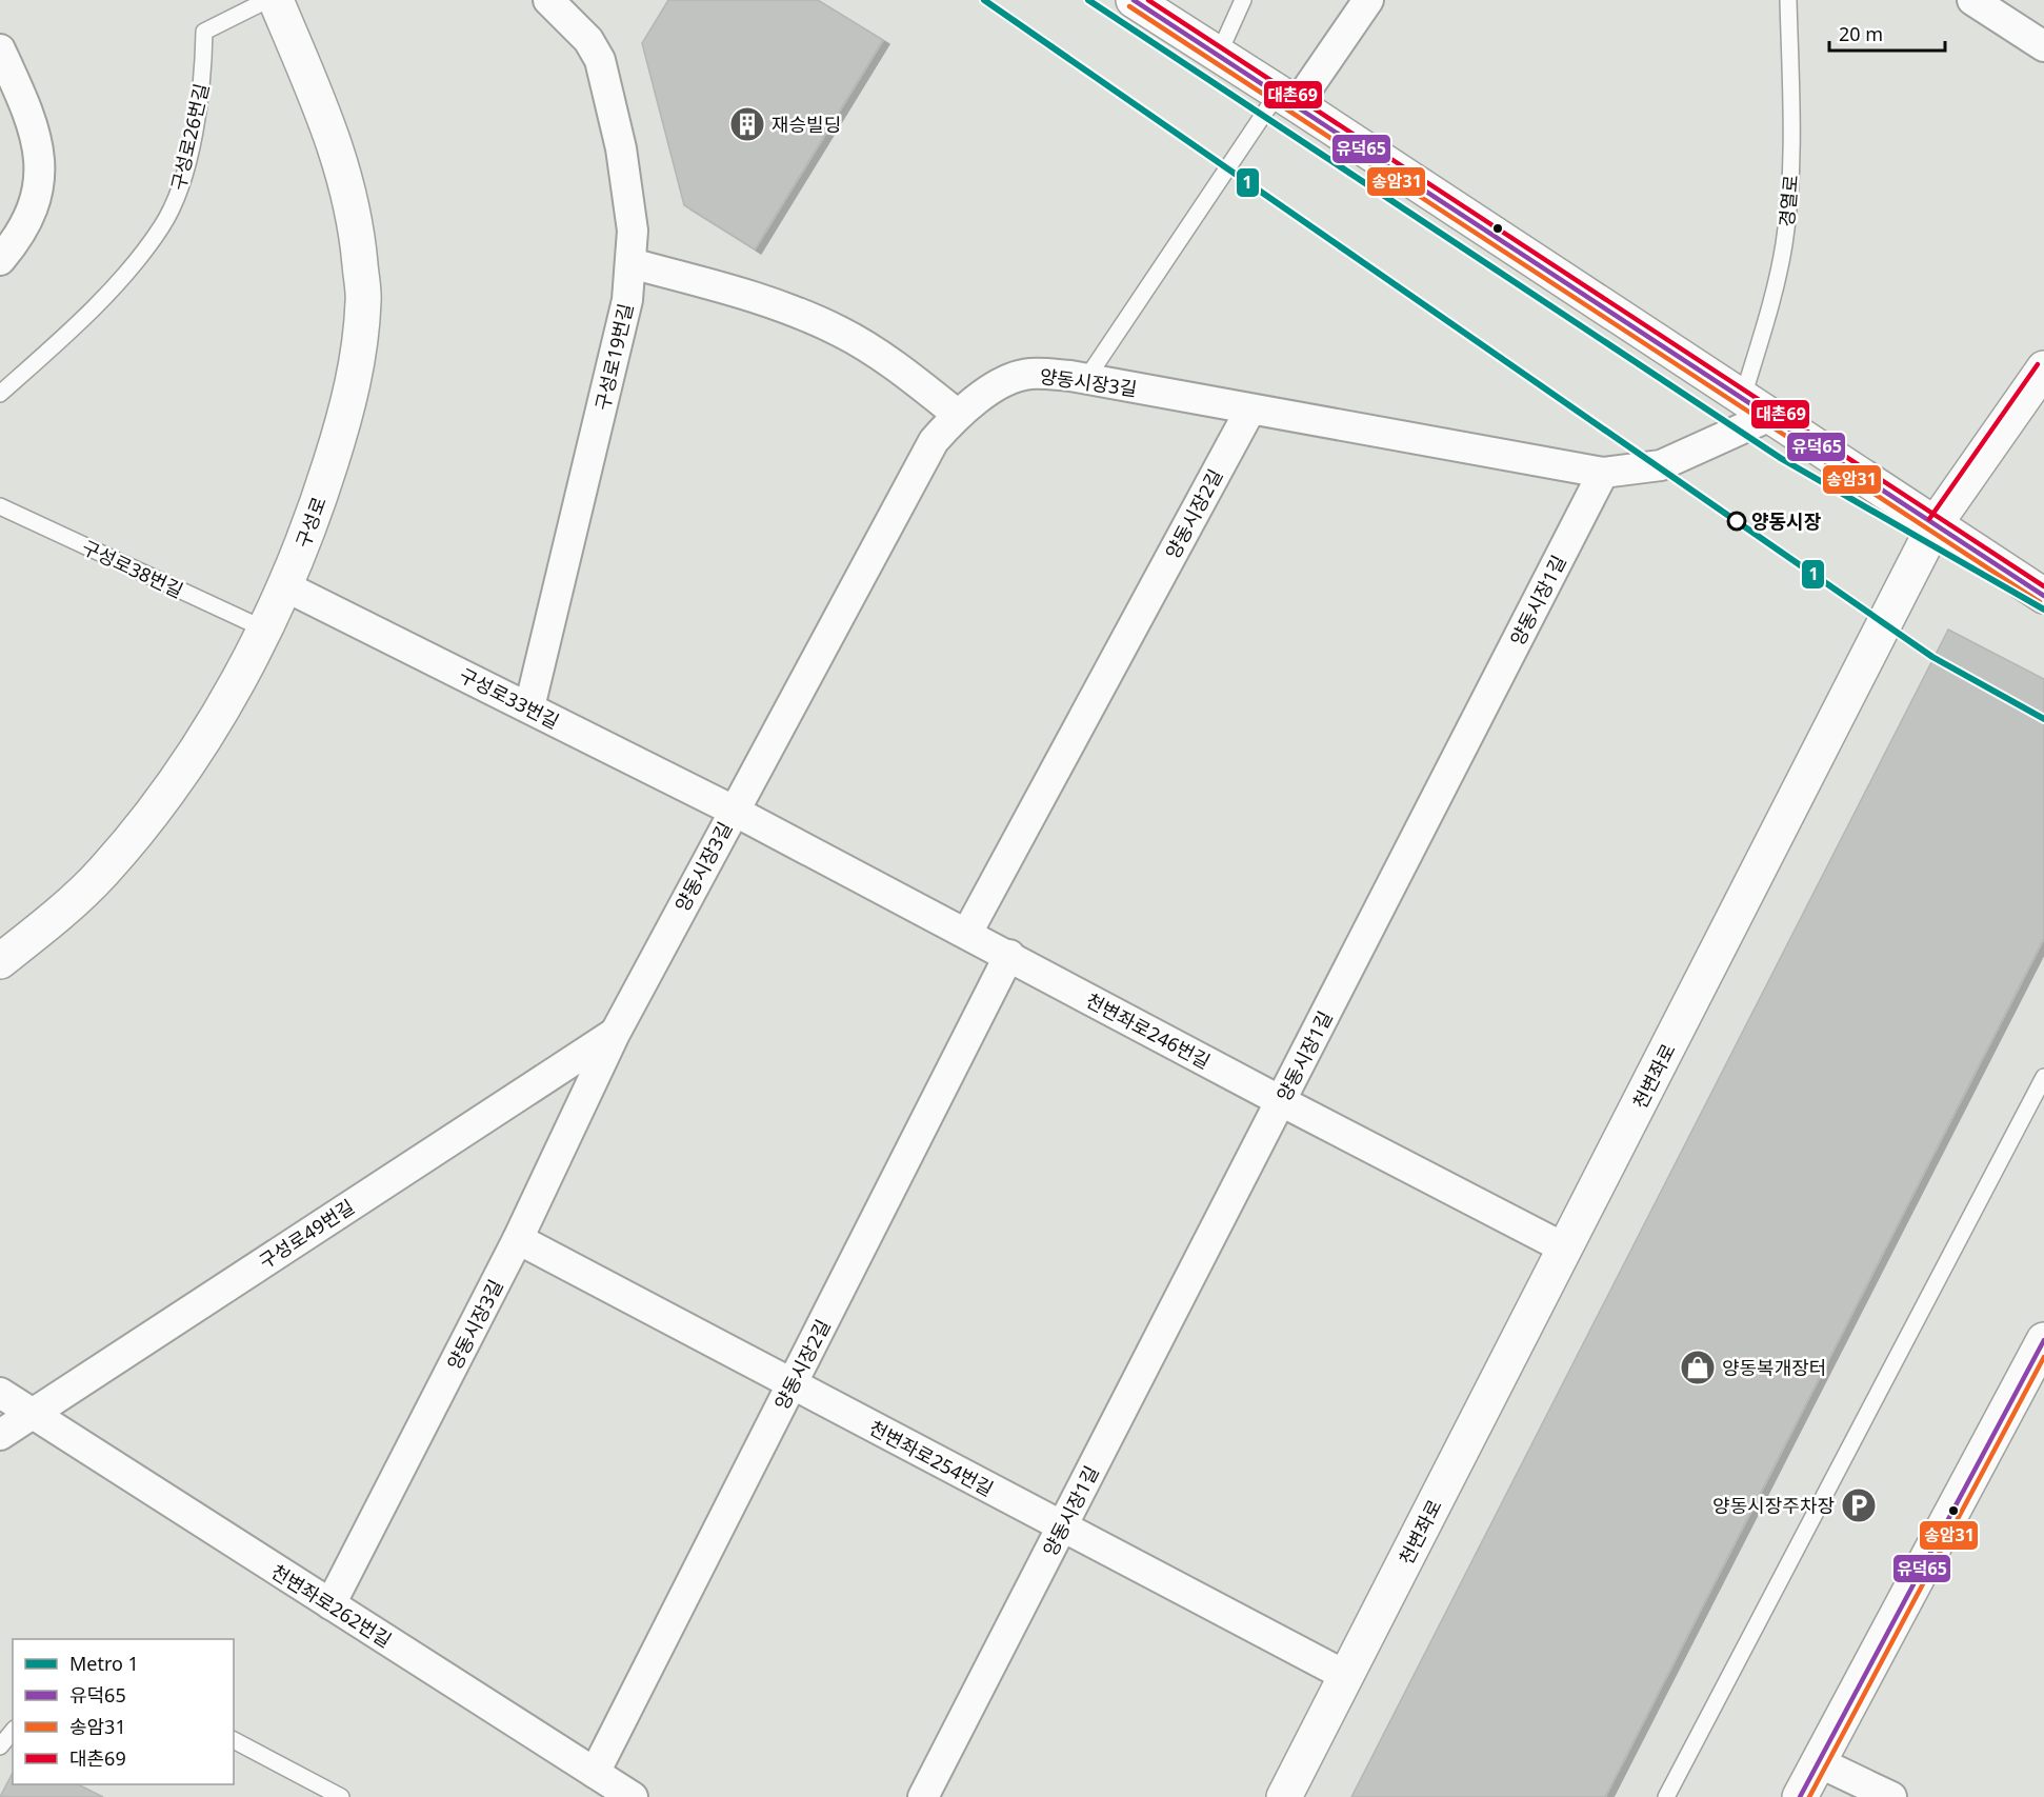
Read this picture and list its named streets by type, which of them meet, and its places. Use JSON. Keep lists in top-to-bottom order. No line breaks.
{"streets":{"street":["구성로19번길","양동시장3길","양동시장2길","구성로","양동시장1길","구성로33번길","천변좌로246번길","천변좌로","구성로49번길","천변좌로254번길","천변좌로262번길"],"lane":["구성로26번길","경열로","구성로38번길"]},"crossings":[["구성로19번길","구성로33번길"],["양동시장3길","양동시장2길"],["양동시장3길","구성로33번길"],["양동시장3길","천변좌로246번길"],["양동시장3길","구성로49번길"],["양동시장3길","천변좌로254번길"],["양동시장3길","천변좌로262번길"],["양동시장2길","천변좌로246번길"],["양동시장2길","천변좌로254번길"],["양동시장2길","천변좌로262번길"],["구성로","구성로38번길"],["구성로","구성로33번길"],["양동시장1길","천변좌로246번길"],["양동시장1길","천변좌로254번길"],["구성로33번길","천변좌로246번길"],["천변좌로246번길","천변좌로"],["천변좌로","천변좌로254번길"],["구성로49번길","천변좌로262번길"]],"places":{"building":["재승빌딩"],"other":["양동시장"],"shop":["양동복개장터"],"parking":["양동시장주차장"]},"lines":["metro line 1","transit line 유덕65","transit line 대촌69","transit line 송암31"],"legend":["Metro 1","유덕65","송암31","대촌69"],"scale_bar":"20 m"}
